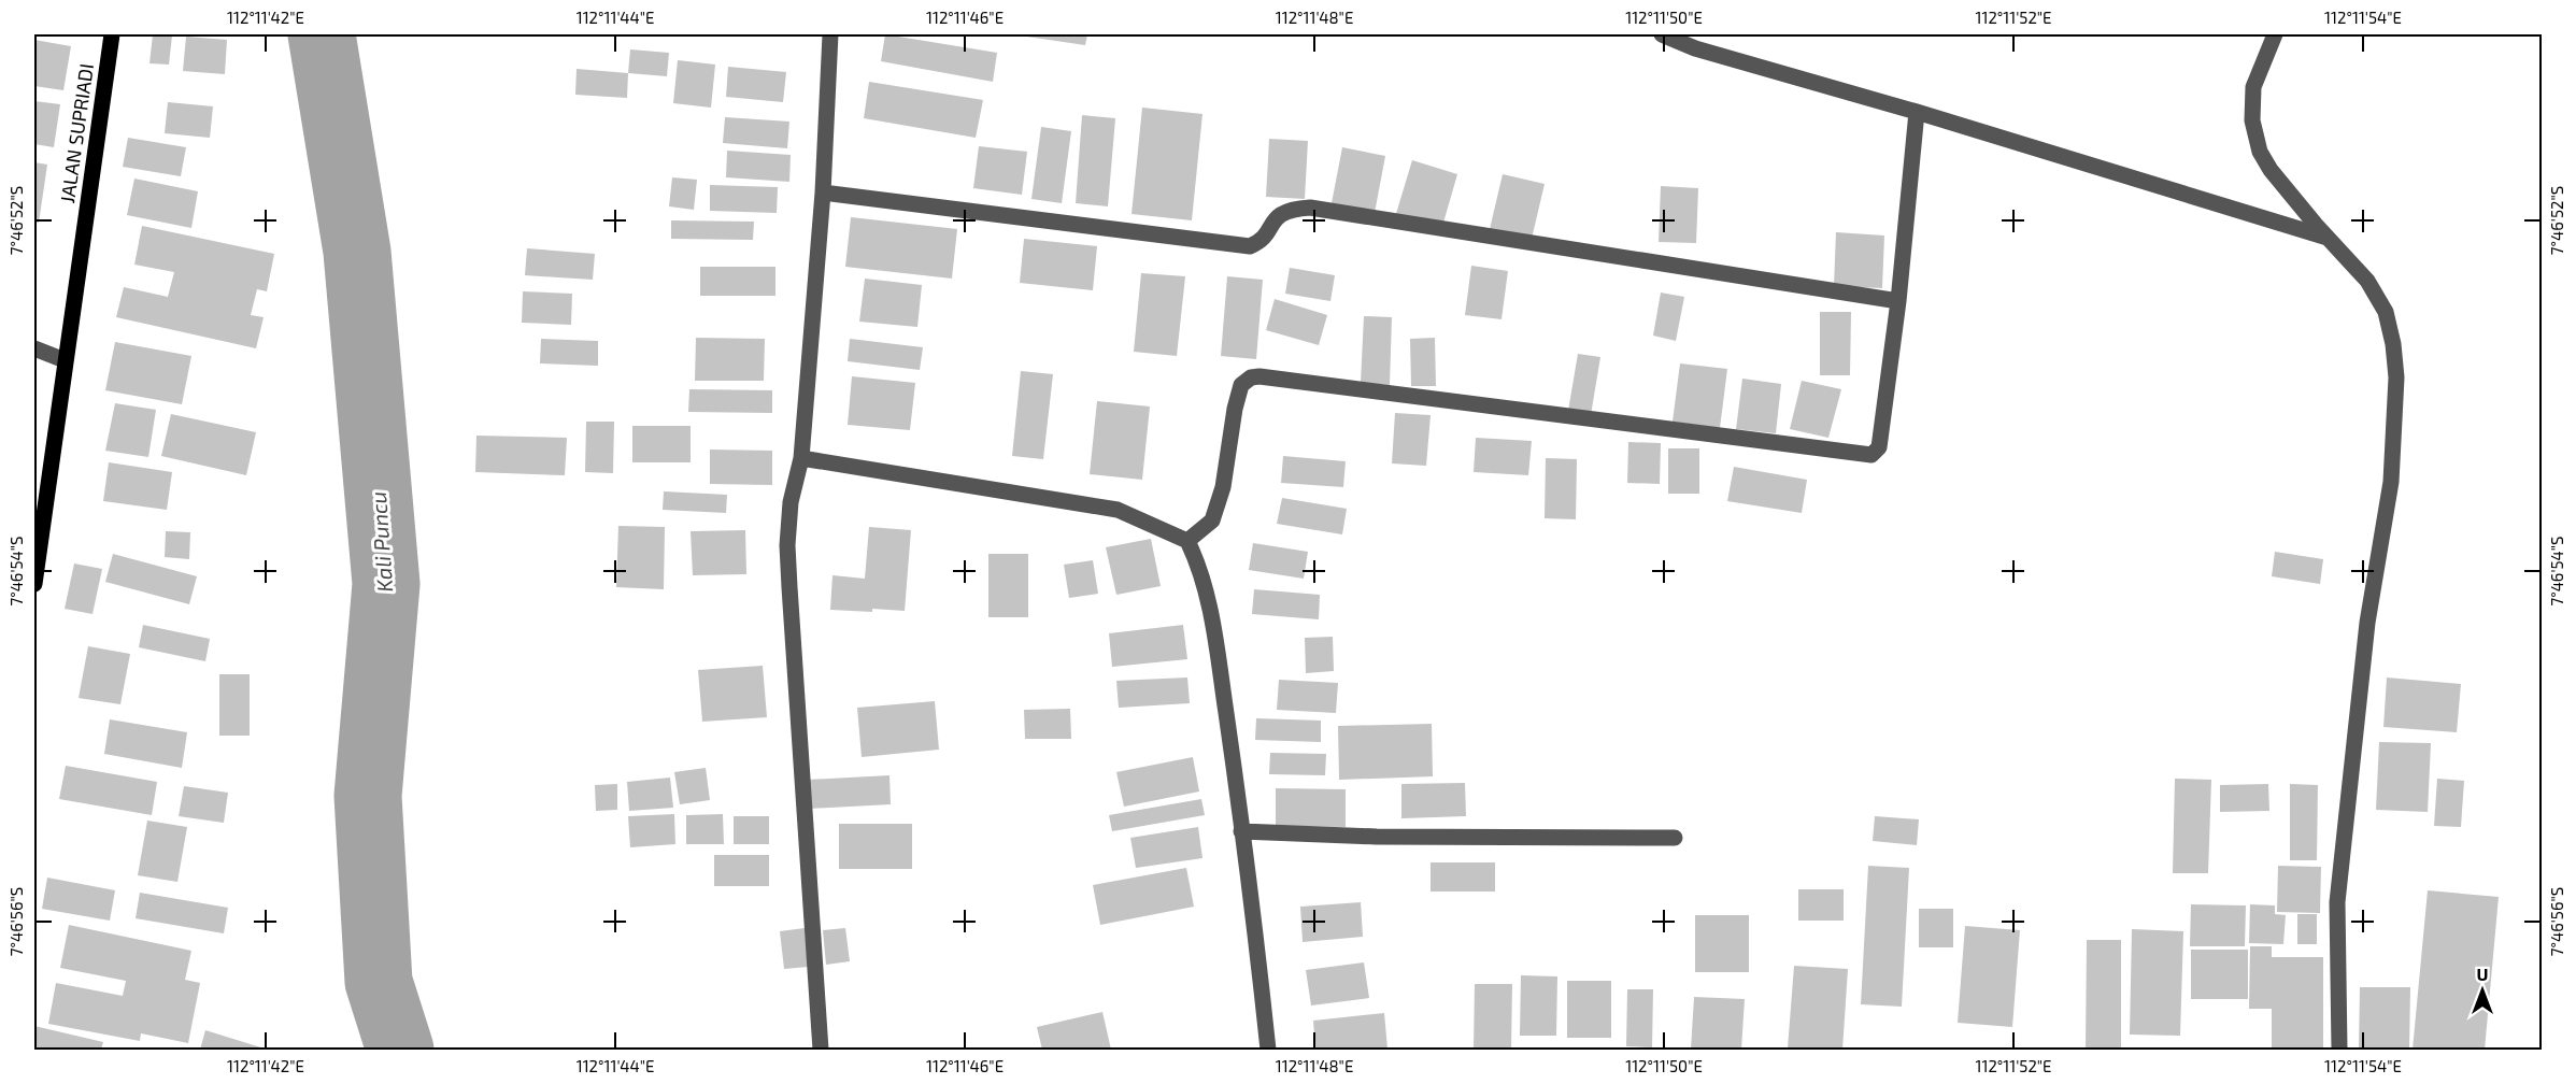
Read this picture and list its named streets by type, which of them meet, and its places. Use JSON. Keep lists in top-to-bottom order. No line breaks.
{"streets":{"main road":["JALAN SUPRIADI"]},"water":["Kali Puncu"],"north":"top","coordinates":["112°11'42\"E","112°11'44\"E","112°11'46\"E","112°11'48\"E","112°11'50\"E","112°11'52\"E","112°11'54\"E","7°46'52\"S","7°46'54\"S","7°46'56\"S"]}
